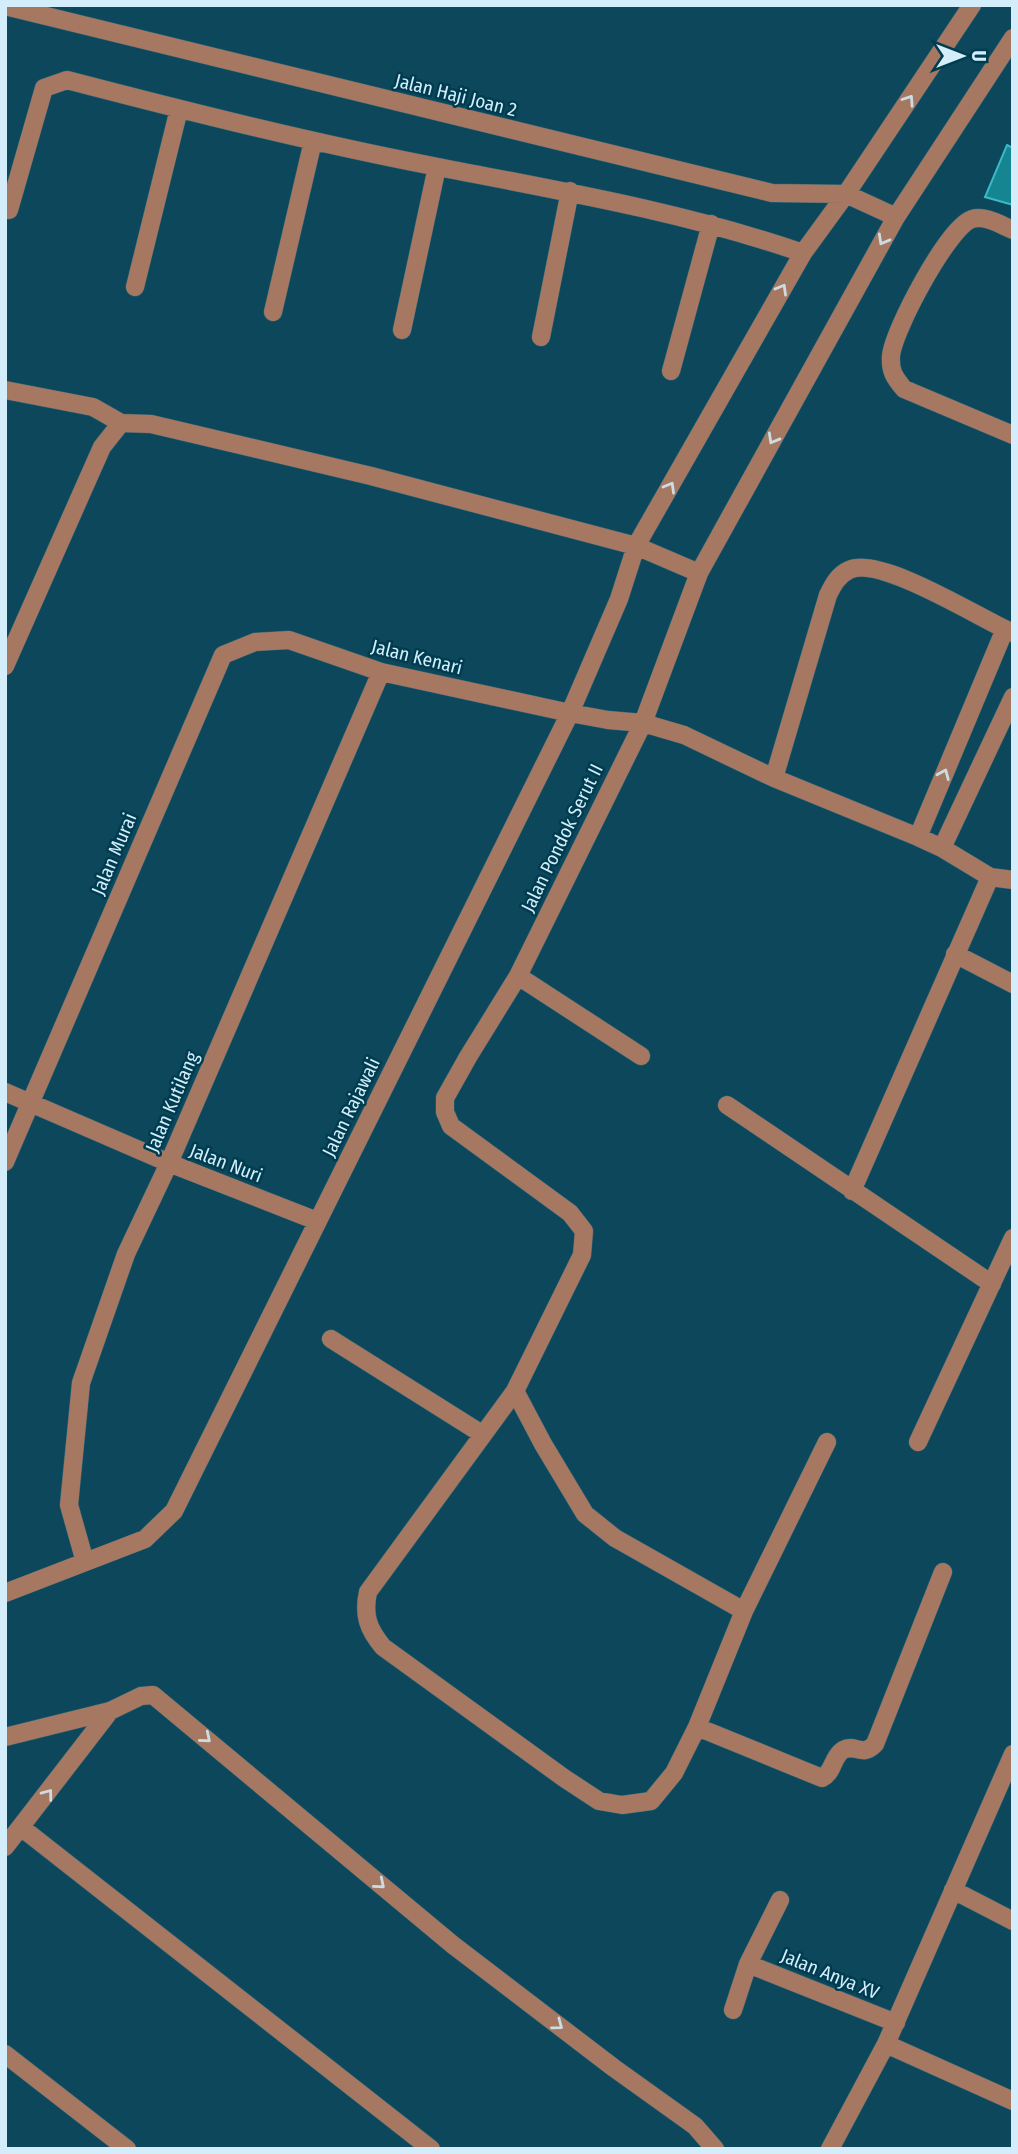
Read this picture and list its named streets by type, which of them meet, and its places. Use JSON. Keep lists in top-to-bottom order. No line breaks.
{"streets":{"street":["Jalan Haji Joan 2","Jalan Kenari","Jalan Pondok Serut II","Jalan Murai","Jalan Kutilang","Jalan Rajawali","Jalan Nuri","Jalan Anya XV"]},"crossings":[["Jalan Haji Joan 2","Jalan Pondok Serut II"],["Jalan Haji Joan 2","Jalan Rajawali"],["Jalan Kenari","Jalan Pondok Serut II"],["Jalan Kenari","Jalan Murai"],["Jalan Kenari","Jalan Kutilang"],["Jalan Kenari","Jalan Rajawali"],["Jalan Murai","Jalan Nuri"],["Jalan Kutilang","Jalan Rajawali"],["Jalan Kutilang","Jalan Nuri"],["Jalan Rajawali","Jalan Nuri"]],"north":"right"}
